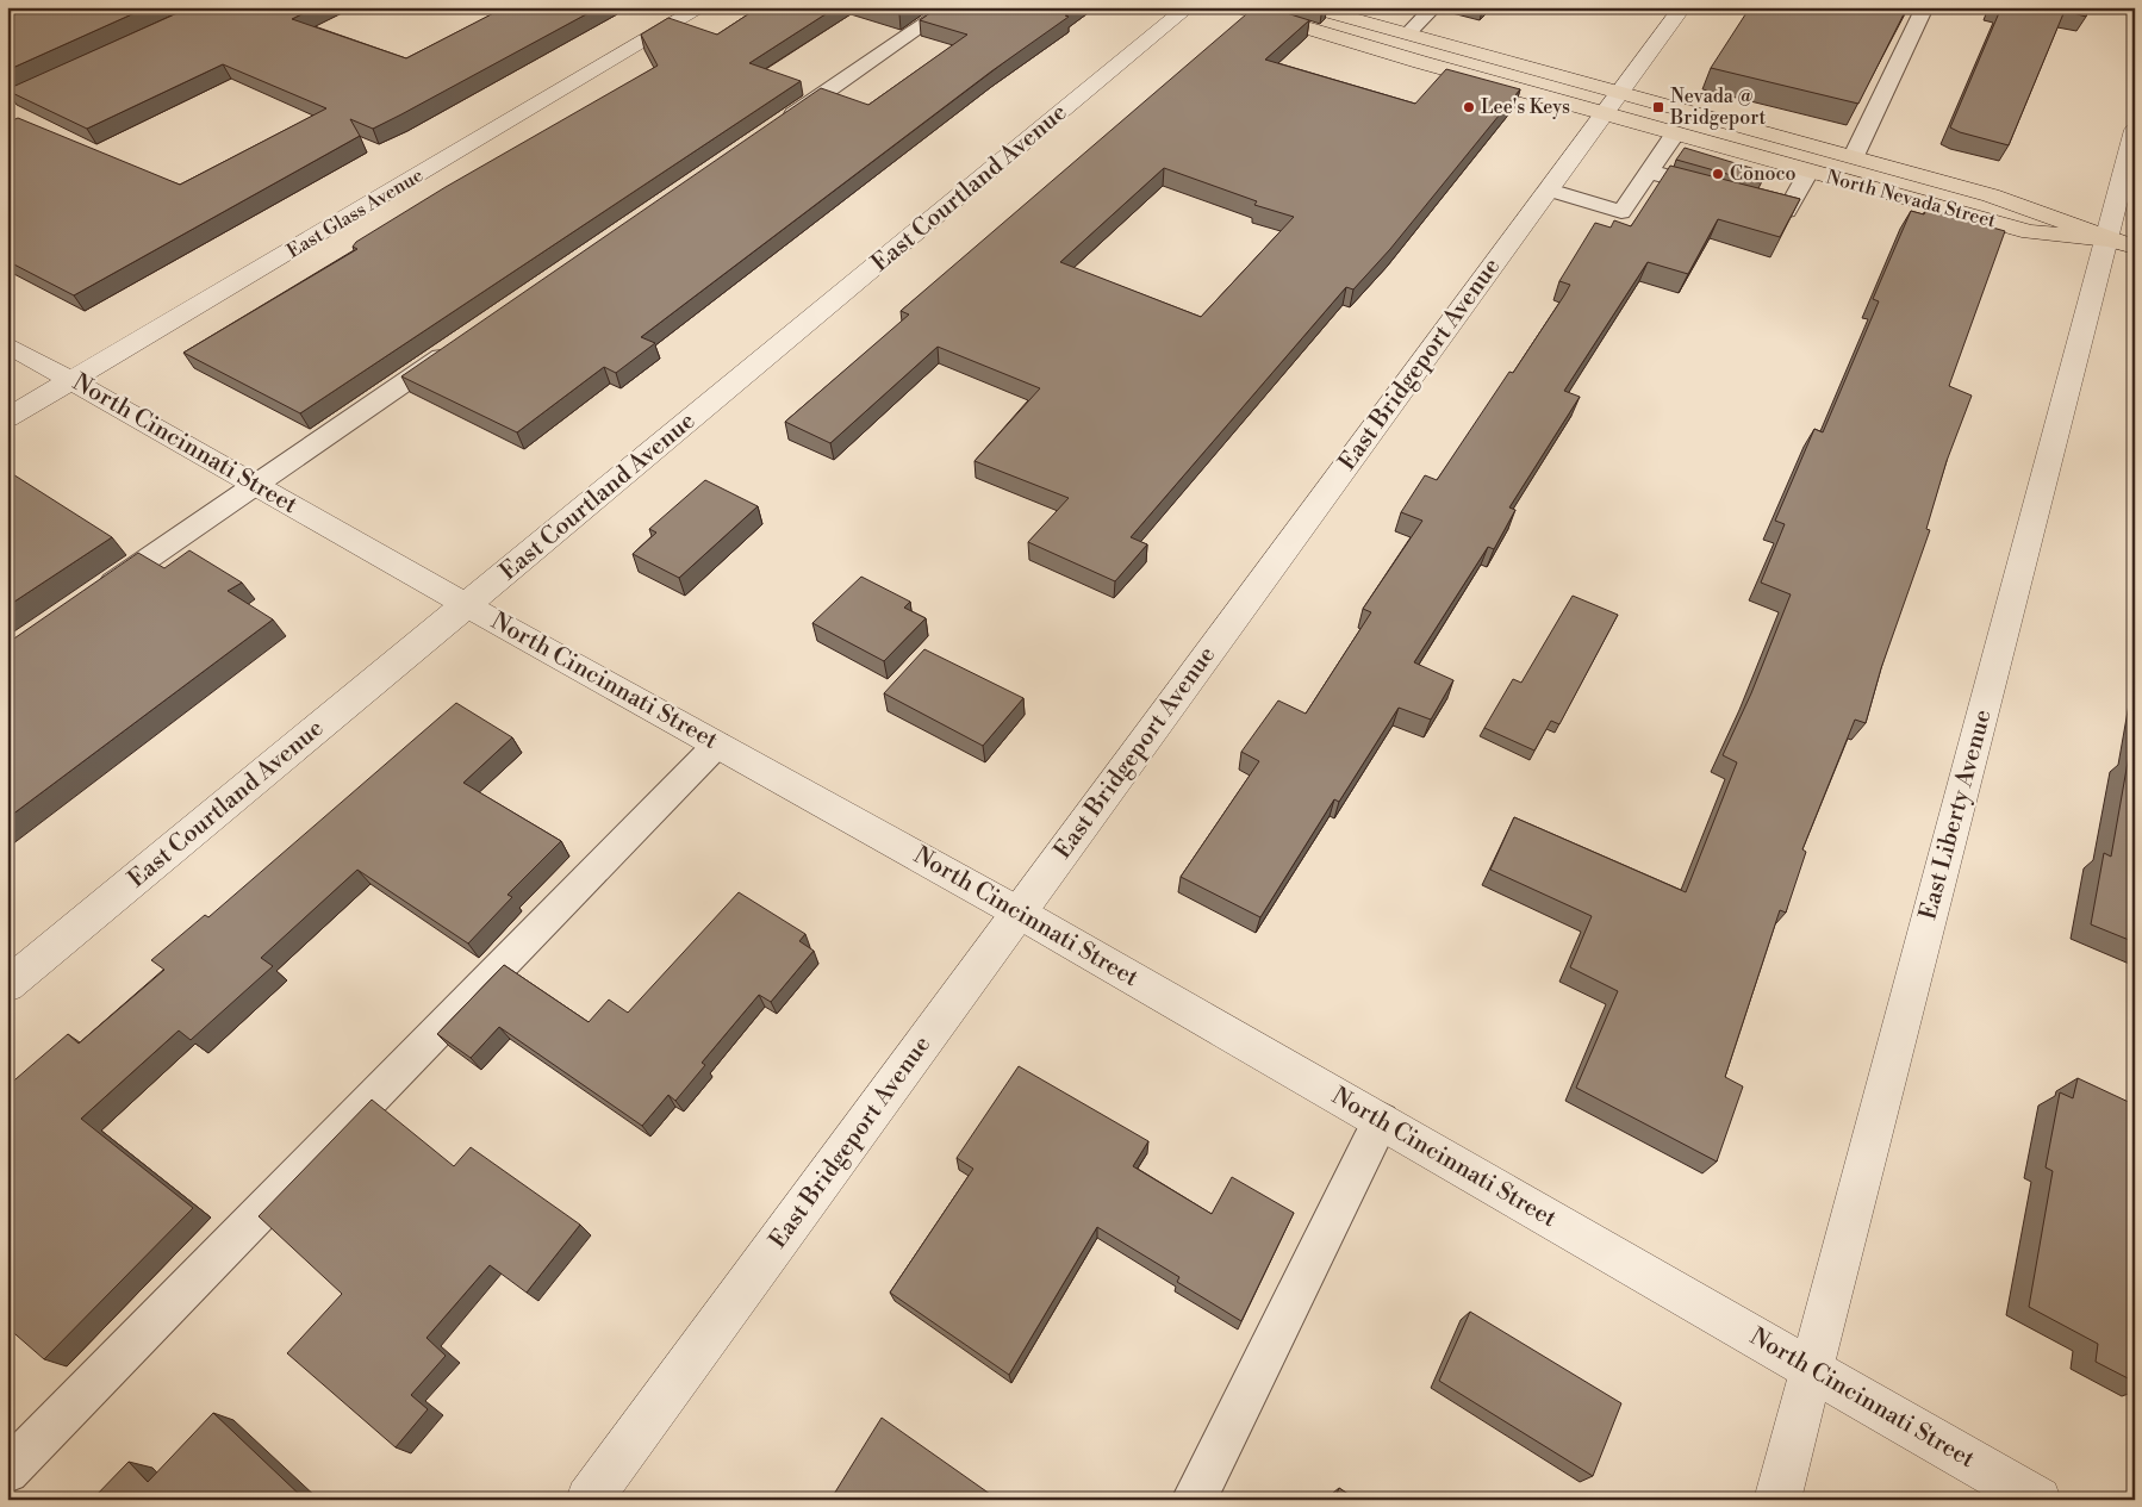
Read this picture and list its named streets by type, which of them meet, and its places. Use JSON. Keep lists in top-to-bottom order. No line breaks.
{"streets":{"main road":["North Nevada Street"],"street":["East Courtland Avenue","East Glass Avenue","East Bridgeport Avenue","North Cincinnati Street","East Liberty Avenue"]},"crossings":[["East Courtland Avenue","North Cincinnati Street"],["North Nevada Street","East Bridgeport Avenue"],["North Nevada Street","East Liberty Avenue"],["East Glass Avenue","North Cincinnati Street"],["East Bridgeport Avenue","North Cincinnati Street"],["North Cincinnati Street","East Liberty Avenue"]],"places":{"other":["Lee's Keys","Conoco"],"transit":["Nevada @ Bridgeport"]}}
